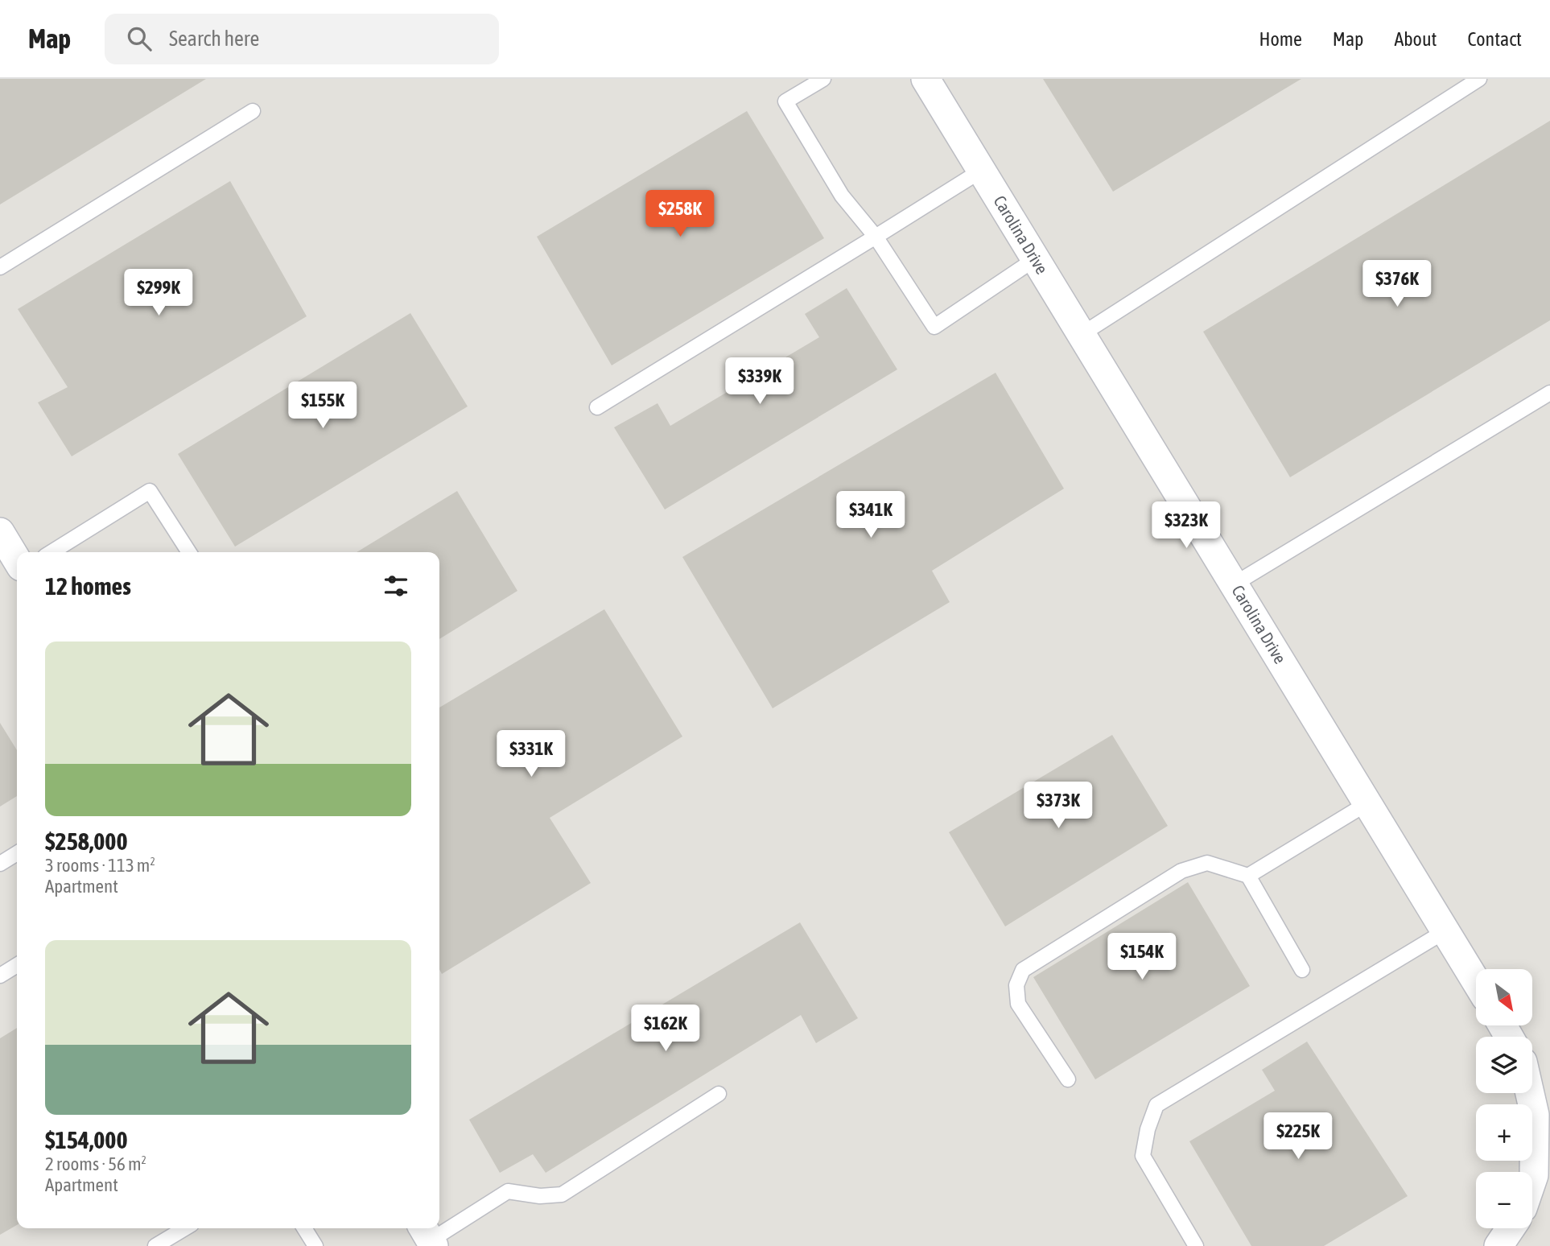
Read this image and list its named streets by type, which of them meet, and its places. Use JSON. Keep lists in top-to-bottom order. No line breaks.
{"streets":{"street":["Carolina Drive"]},"north":"bottom right","page":{"header":"Map","search":"Search here","nav":["Home","Map","About","Contact"],"price":["$258K","$376K","$299K","$339K","$155K","$341K","$323K","$331K","$373K","$154K","$162K","$225K"],"heading":"12 homes","list":[{"name":"$258,000","note":"3 rooms · 113 m² · Apartment"},{"name":"$154,000","note":"2 rooms · 56 m² · Apartment"}],"map_buttons":["+","−"]}}
